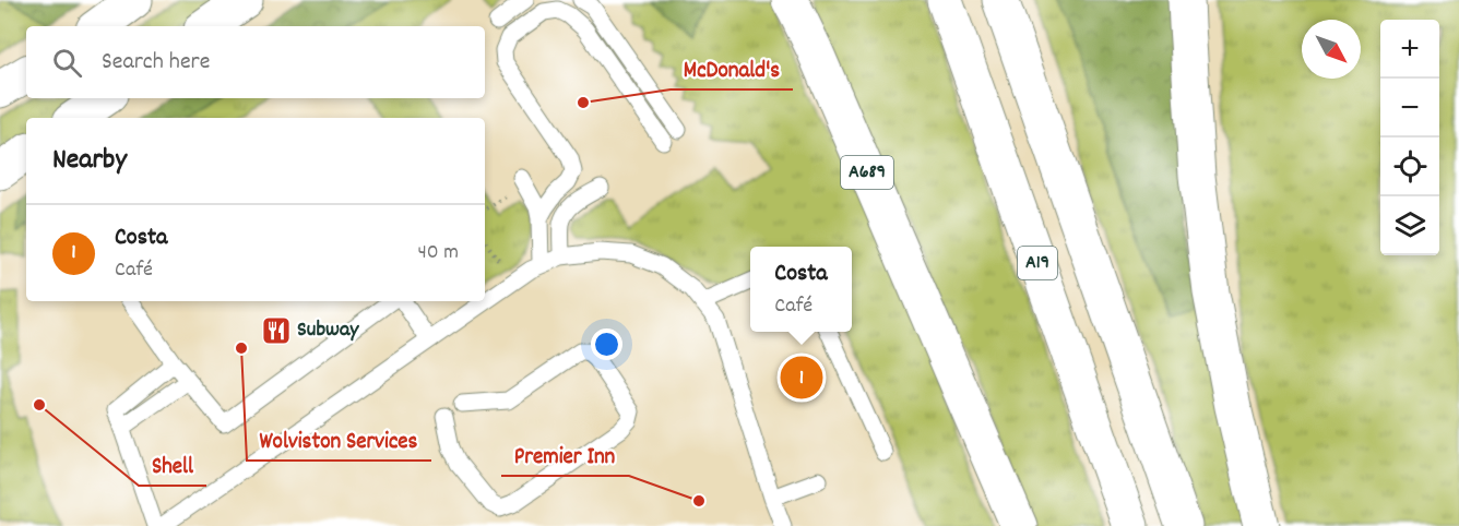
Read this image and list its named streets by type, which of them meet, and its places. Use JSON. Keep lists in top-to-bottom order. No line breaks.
{"streets":{"highway":["A689","A19"]},"places":{"other":["McDonald's","Wolviston Services","Shell","Premier Inn"],"restaurant":["Subway"]},"north":"bottom right","page":{"map_buttons":["+","−"],"search":"Search here","heading":"Nearby","list":[{"mark":"1","name":"Costa","note":"Café","value":"40 m"}],"popup":["Costa","Café"],"pins":"1"}}
